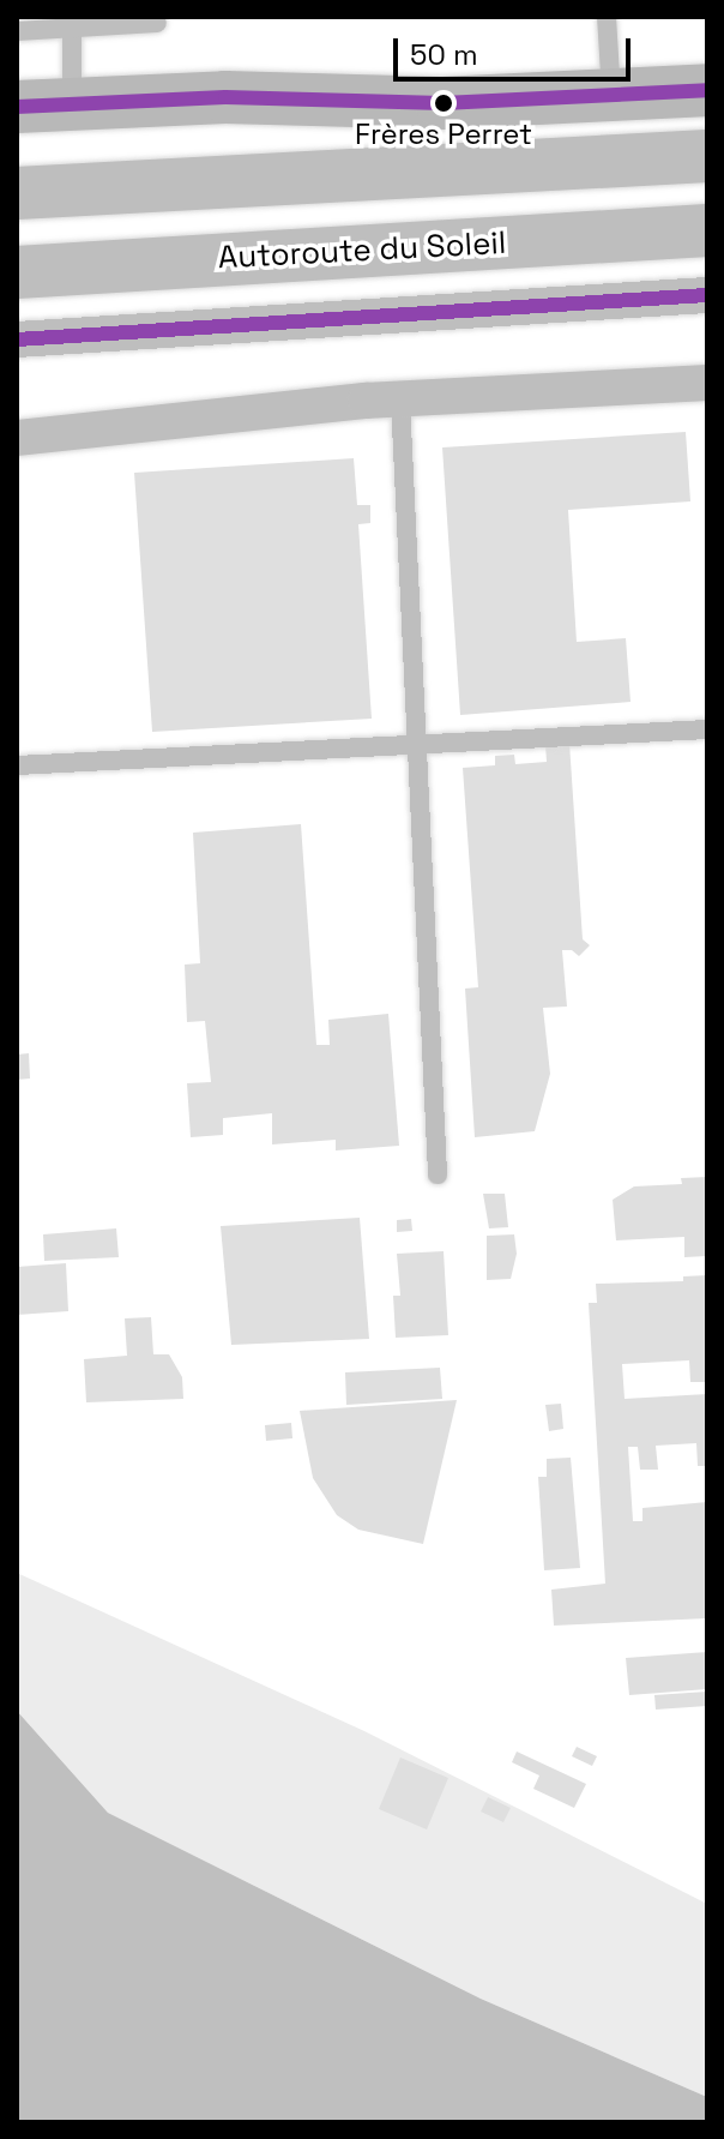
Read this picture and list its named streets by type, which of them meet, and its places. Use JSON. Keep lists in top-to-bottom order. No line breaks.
{"streets":{"highway":["Autoroute du Soleil"]},"places":["Frères Perret"],"scale_bar":"50 m"}
